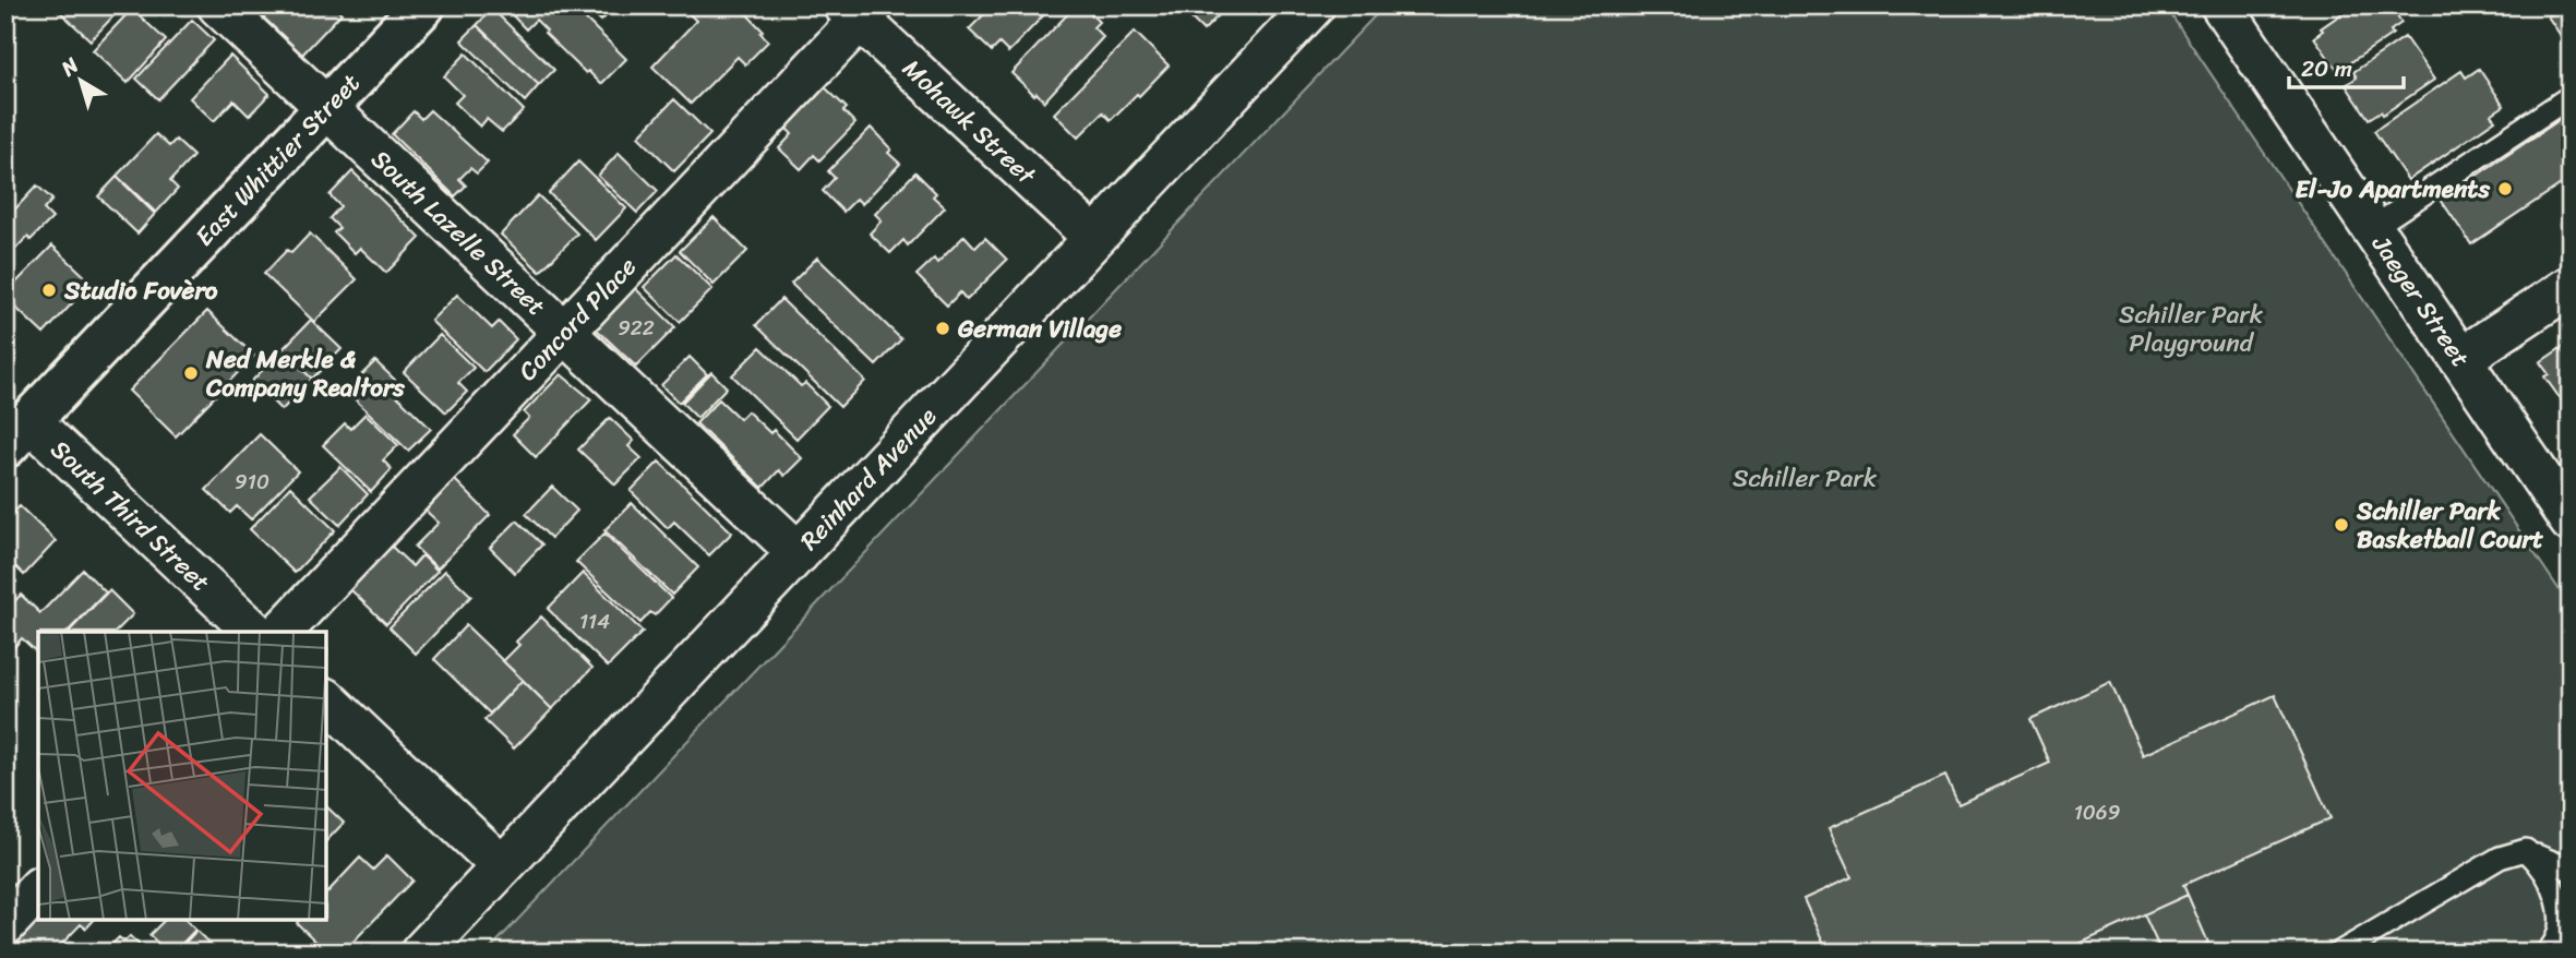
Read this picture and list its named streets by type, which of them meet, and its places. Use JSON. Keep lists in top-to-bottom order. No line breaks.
{"streets":{"street":["Mohawk Street","East Whittier Street","South Lazelle Street","Jaeger Street","Concord Place","Reinhard Avenue","South Third Street"]},"crossings":[["Mohawk Street","Concord Place"],["Mohawk Street","Reinhard Avenue"],["East Whittier Street","South Lazelle Street"],["East Whittier Street","South Third Street"],["South Lazelle Street","Concord Place"],["South Lazelle Street","Reinhard Avenue"]],"parks":["Schiller Park Playground","Schiller Park"],"places":["El-Jo Apartments","Studio Fovèro","German Village","Ned Merkle & Company Realtors","Schiller Park Basketball Court"],"house_numbers":["922","910","114","1069"],"scale_bar":"20 m","north":"top left"}
